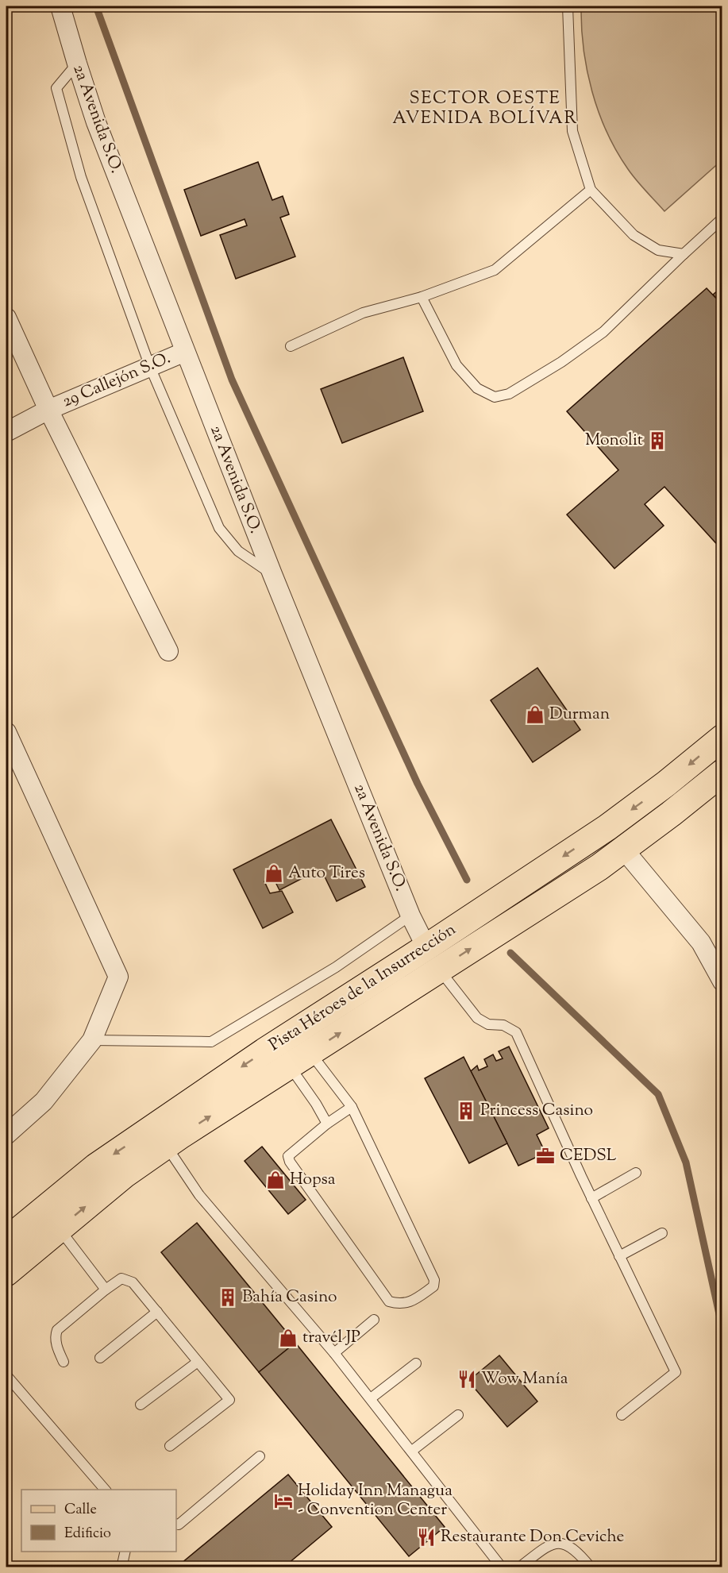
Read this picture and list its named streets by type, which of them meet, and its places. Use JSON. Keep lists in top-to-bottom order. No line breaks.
{"streets":{"main road":["Pista Héroes de la Insurrección"],"street":["2a Avenida S.O.","29 Callejón S.O."]},"crossings":[["2a Avenida S.O.","29 Callejón S.O."],["2a Avenida S.O.","Pista Héroes de la Insurrección"]],"districts":["SECTOR OESTE AVENIDA BOLÍVAR"],"places":{"building":["Monolit","Princess Casino","Bahía Casino"],"shop":["Durman","Auto Tires","Hopsa","travél JP"],"office":["CEDSL"],"restaurant":["Wow Manía","Restaurante Don Ceviche"],"hotel":["Holiday Inn Managua - Convention Center"]},"legend":["Calle","Edificio"]}
